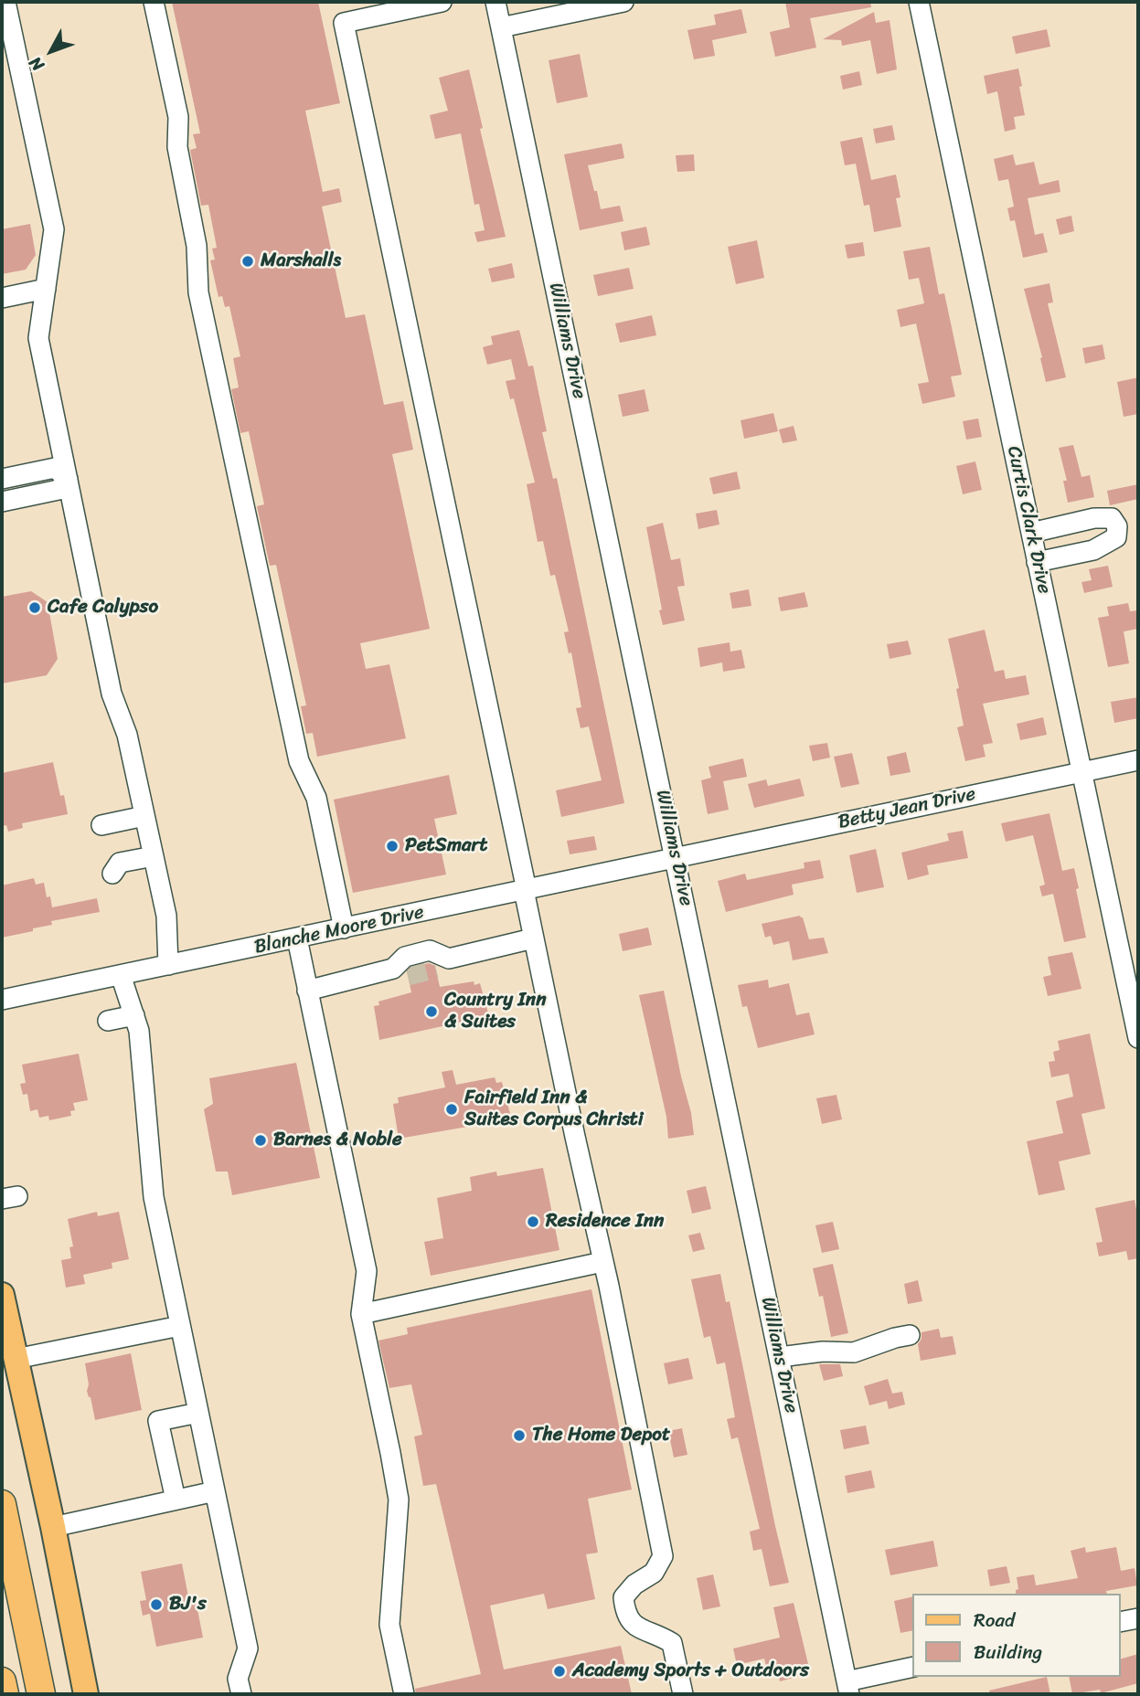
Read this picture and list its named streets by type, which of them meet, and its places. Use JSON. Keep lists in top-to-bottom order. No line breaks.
{"streets":{"street":["Williams Drive","Curtis Clark Drive","Betty Jean Drive","Blanche Moore Drive"]},"crossings":[["Williams Drive","Betty Jean Drive"],["Williams Drive","Blanche Moore Drive"],["Curtis Clark Drive","Betty Jean Drive"],["Betty Jean Drive","Blanche Moore Drive"]],"places":["Marshalls","Cafe Calypso","PetSmart","Country Inn & Suites","Fairfield Inn & Suites Corpus Christi","Barnes & Noble","Residence Inn","The Home Depot","BJ's","Academy Sports + Outdoors"],"legend":["Road","Building"],"north":"bottom left"}
